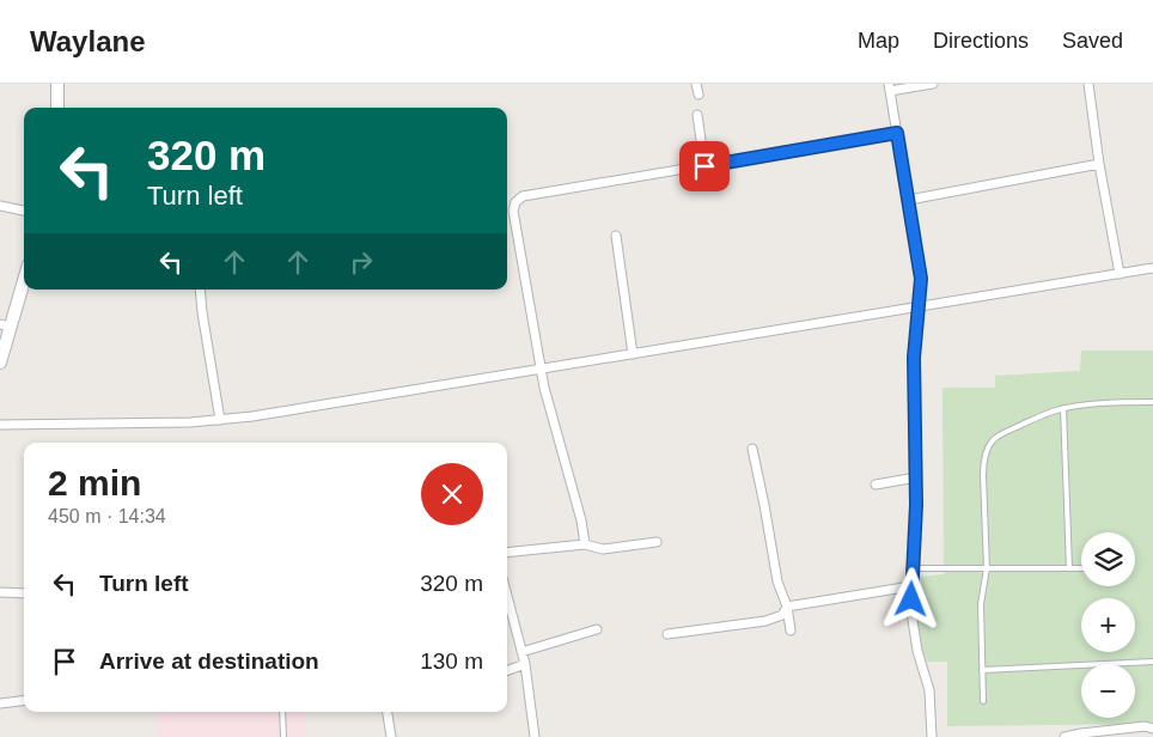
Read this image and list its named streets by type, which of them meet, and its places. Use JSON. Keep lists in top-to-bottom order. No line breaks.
{"page":{"header":"Waylane","nav":["Map","Directions","Saved"],"turn":["320 m","Turn left"],"heading":["2 min","450 m · 14:34"],"map_buttons":["+","−"],"list":[{"name":"Turn left","value":"320 m"},{"name":"Arrive at destination","value":"130 m"}]}}
